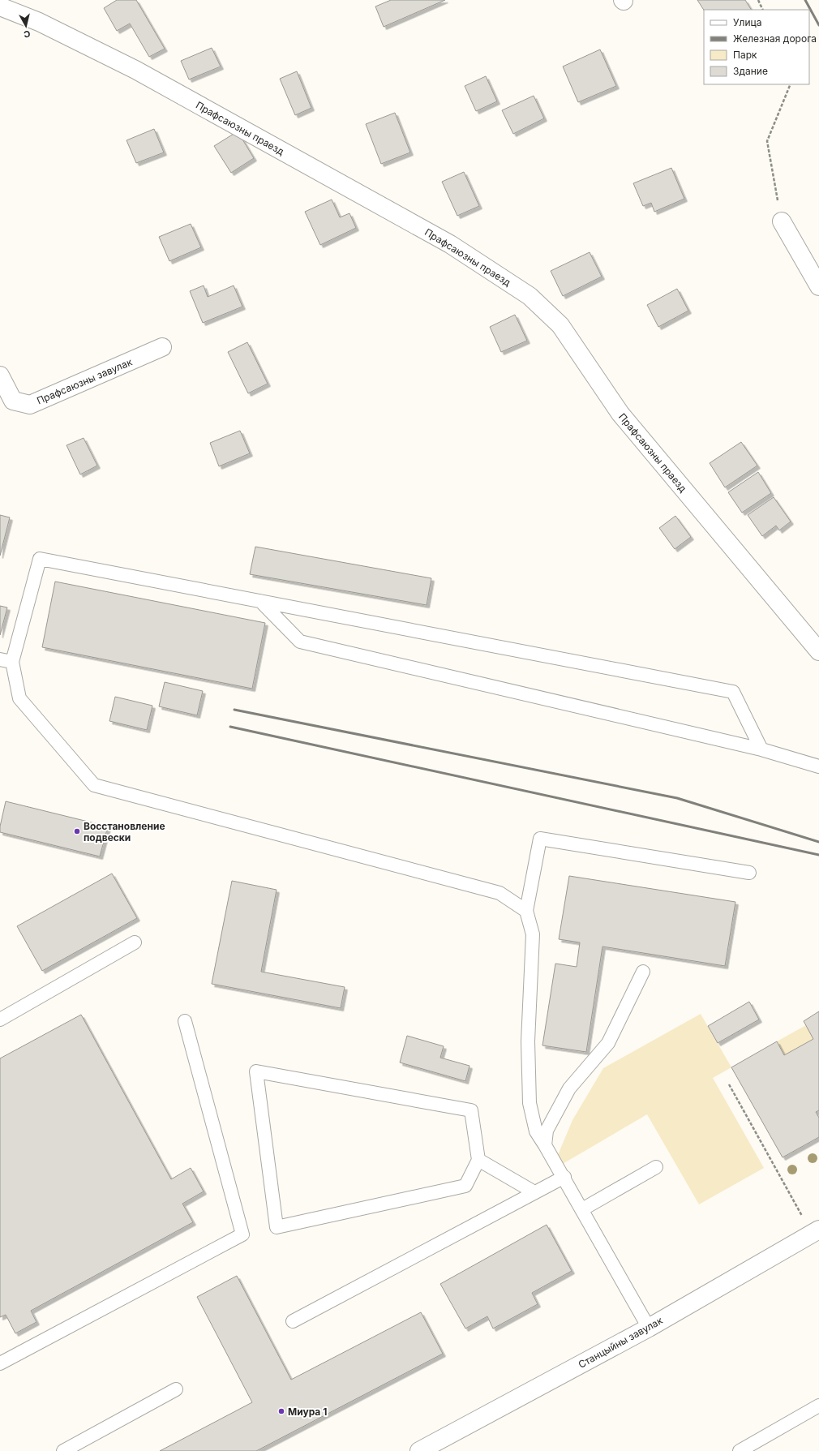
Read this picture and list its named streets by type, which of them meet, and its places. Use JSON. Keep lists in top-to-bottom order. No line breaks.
{"streets":{"street":["Прафсаюзны праезд","Прафсаюзны завулак","Станцыйны завулак"]},"places":["Восстановление подвески","Миура 1"],"legend":["Улица","Железная дорога","Парк","Здание"],"north":"bottom"}
